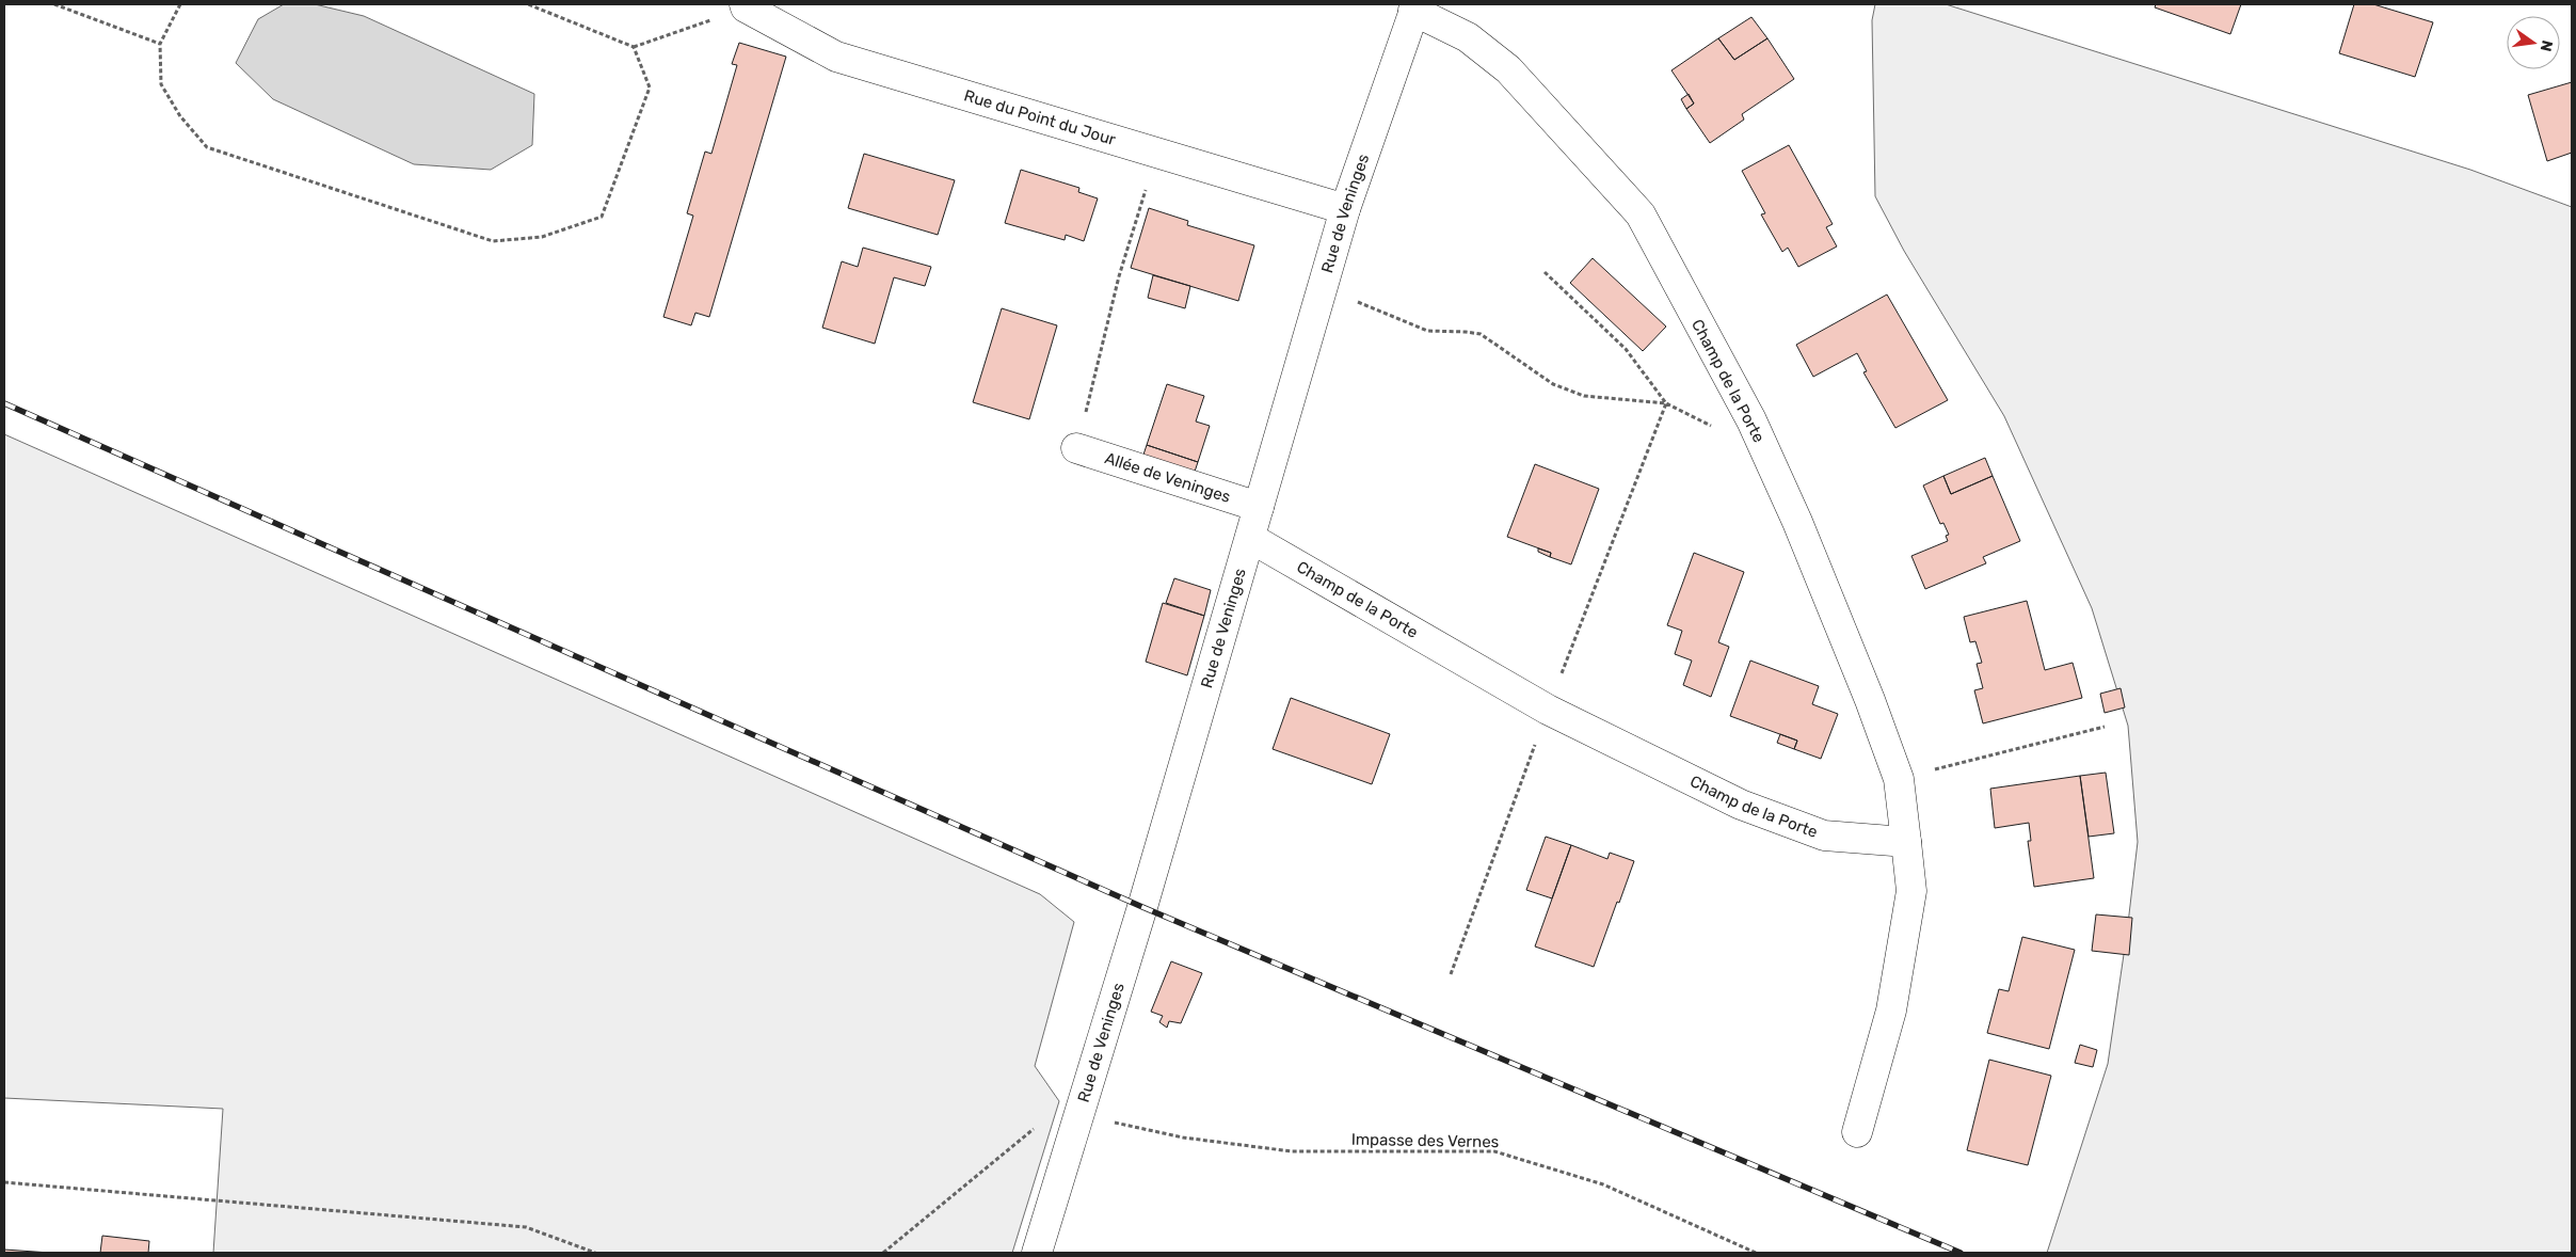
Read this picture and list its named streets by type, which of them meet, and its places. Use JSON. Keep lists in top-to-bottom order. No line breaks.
{"streets":{"street":["Rue du Point du Jour","Rue de Veninges","Champ de la Porte","Allée de Veninges"],"path":["Impasse des Vernes"]},"crossings":[["Rue du Point du Jour","Rue de Veninges"],["Rue de Veninges","Champ de la Porte"],["Rue de Veninges","Allée de Veninges"],["Rue de Veninges","Impasse des Vernes"]],"north":"right"}
